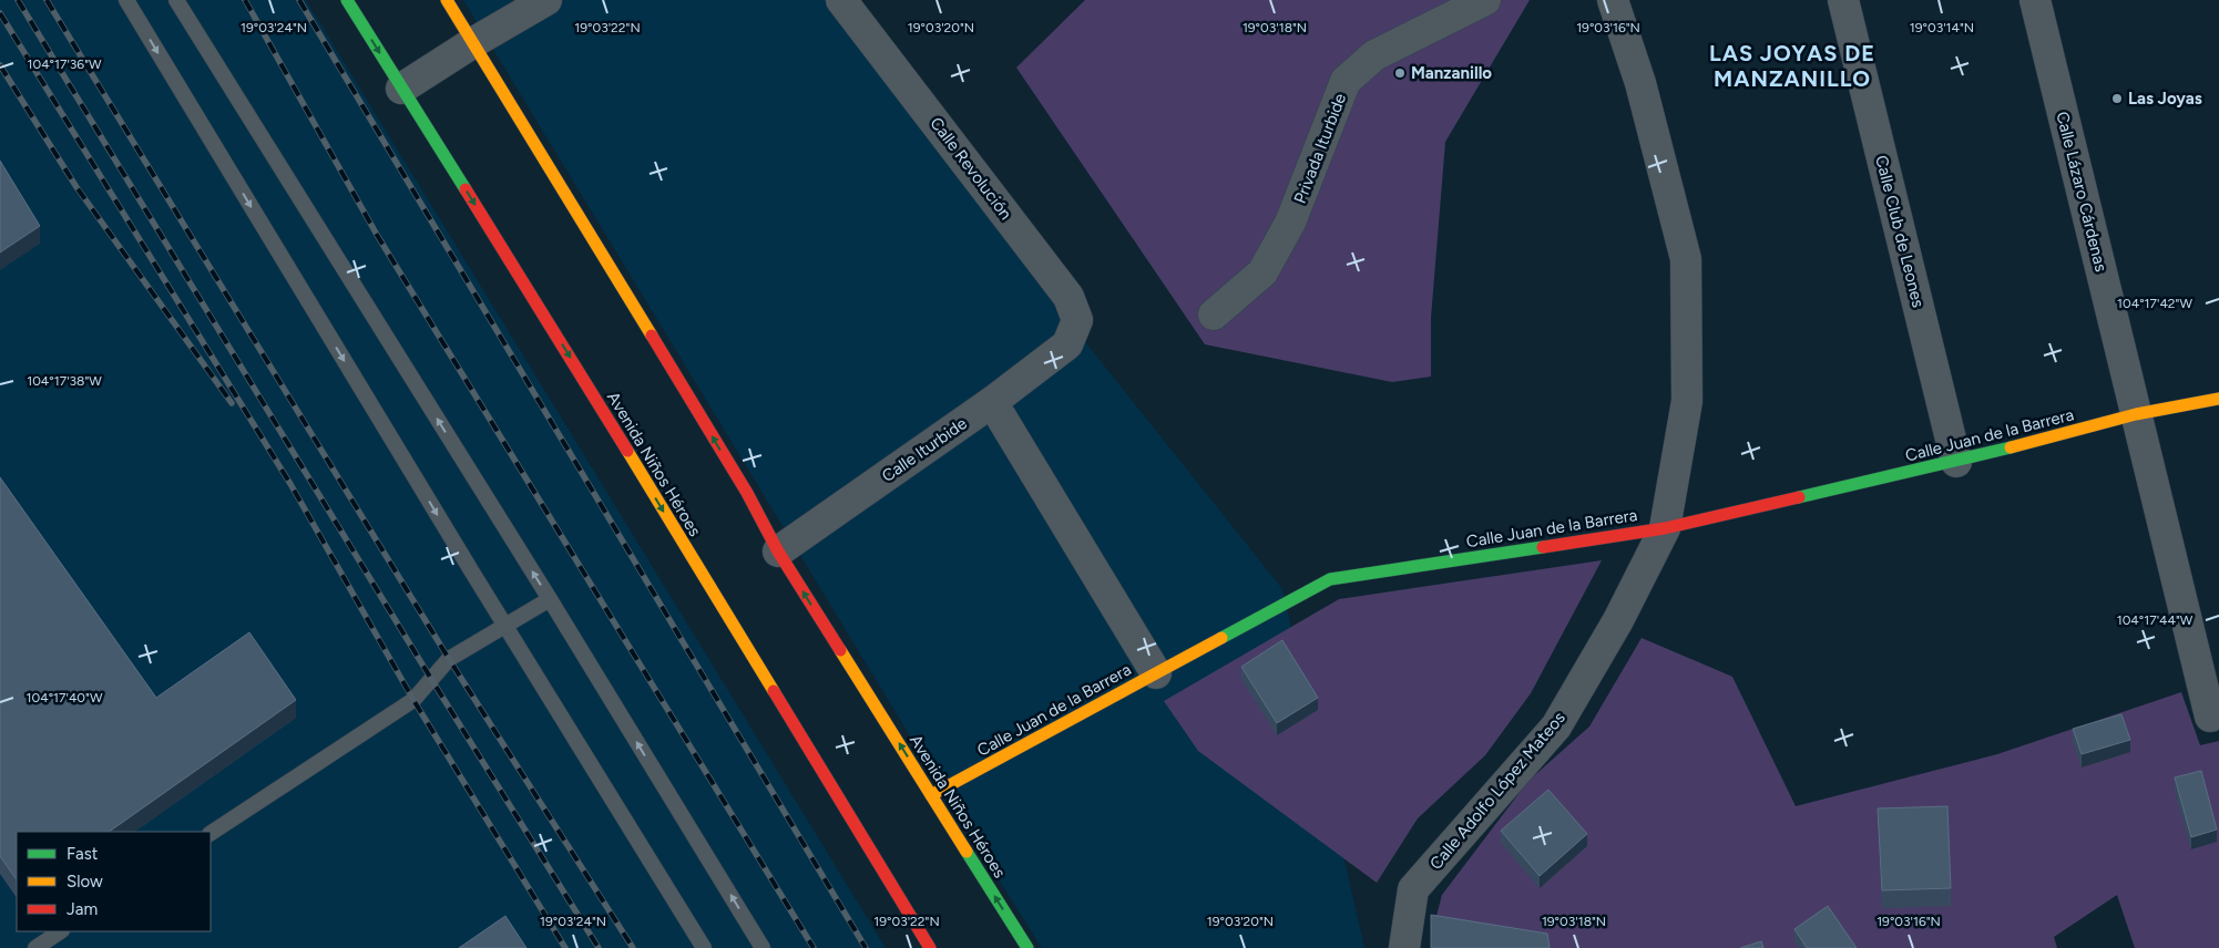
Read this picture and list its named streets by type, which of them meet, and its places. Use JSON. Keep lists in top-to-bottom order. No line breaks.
{"streets":{"main road":["Calle Juan de la Barrera","Avenida Niños Héroes"],"street":["Privada Iturbide","Calle Revolución","Calle Lázaro Cárdenas","Calle Club de Leones","Calle Iturbide","Calle Adolfo López Mateos"]},"crossings":[["Calle Revolución","Calle Iturbide"],["Calle Lázaro Cárdenas","Calle Juan de la Barrera"],["Calle Club de Leones","Calle Juan de la Barrera"],["Calle Juan de la Barrera","Avenida Niños Héroes"],["Calle Juan de la Barrera","Calle Adolfo López Mateos"],["Calle Iturbide","Avenida Niños Héroes"]],"districts":["LAS JOYAS DE MANZANILLO"],"places":["Manzanillo","Las Joyas"],"legend":["Fast","Slow","Jam"],"coordinates":["19°03'24\"N","19°03'22\"N","19°03'20\"N","19°03'18\"N","19°03'16\"N","19°03'14\"N","104°17'36\"W","104°17'42\"W","104°17'38\"W","104°17'44\"W","104°17'40\"W"]}
